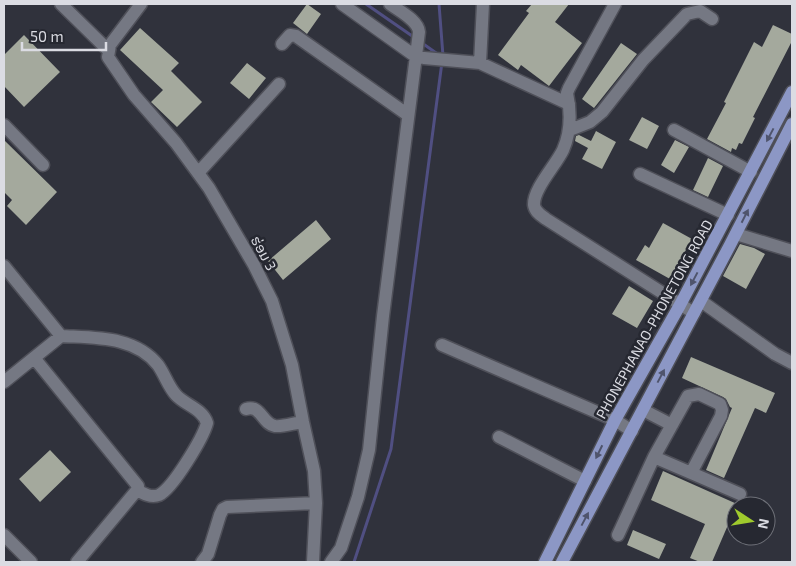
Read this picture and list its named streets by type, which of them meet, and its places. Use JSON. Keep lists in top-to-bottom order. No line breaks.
{"streets":{"main road":["PHONEPHANAO-PHONETONG ROAD"],"street":["ຮ່ອມ 3"]},"scale_bar":"50 m","north":"right"}
